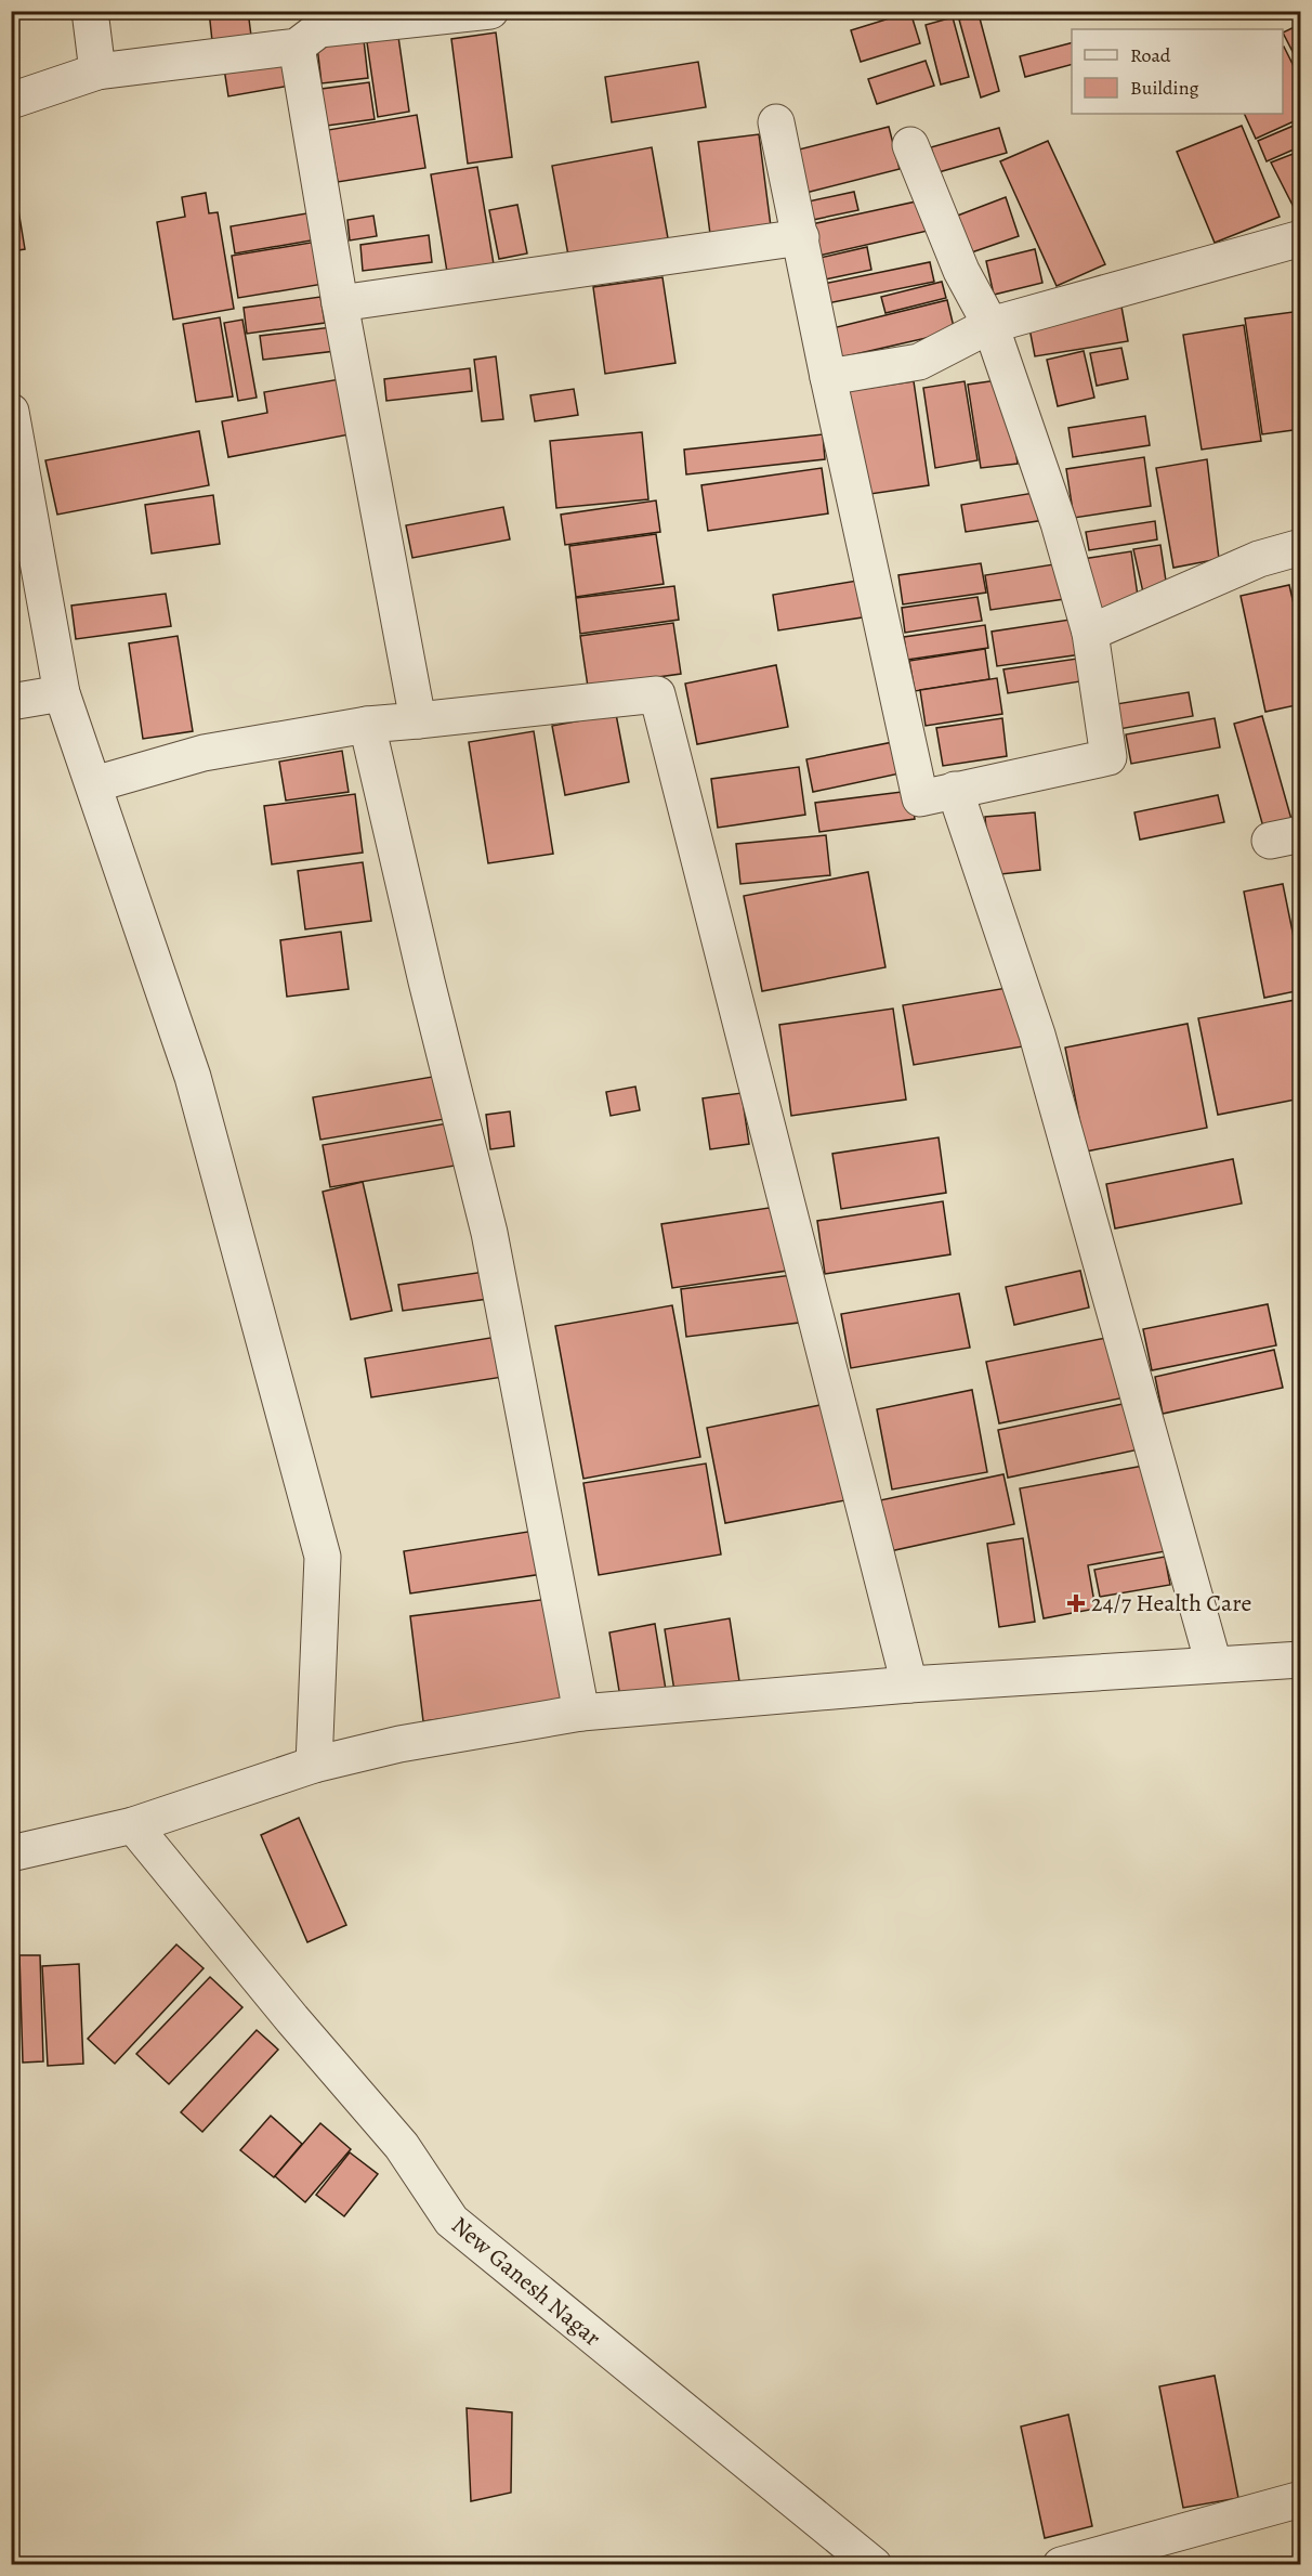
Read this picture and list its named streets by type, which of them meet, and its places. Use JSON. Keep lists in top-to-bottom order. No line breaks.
{"streets":{"street":["New Ganesh Nagar"]},"places":{"health":["24/7 Health Care"]},"legend":["Road","Building"]}
